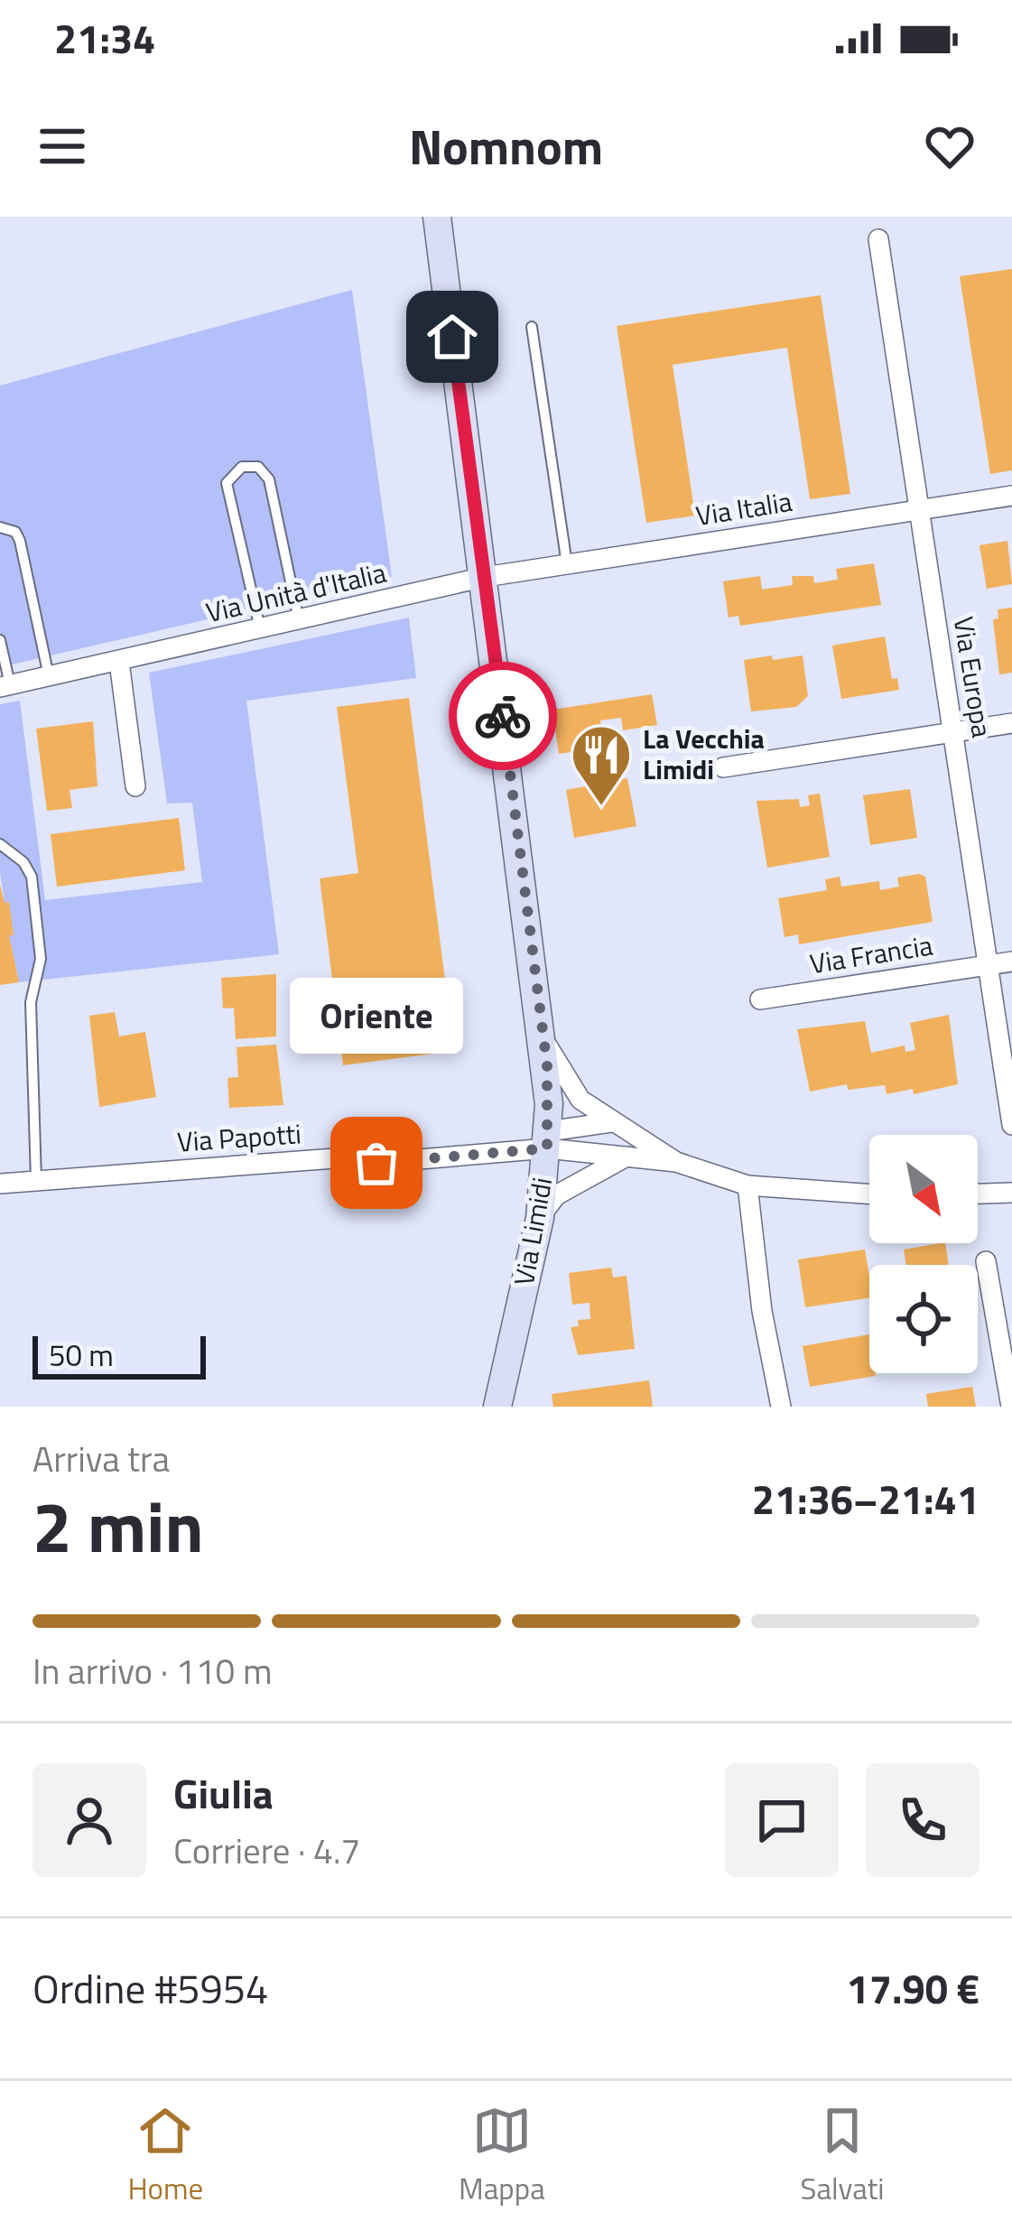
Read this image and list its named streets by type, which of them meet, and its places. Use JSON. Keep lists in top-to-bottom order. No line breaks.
{"streets":{"main road":["Via Limidi"],"street":["Via Italia","Via Unità d'Italia","Via Europa","Via Francia","Via Papotti"]},"crossings":[["Via Italia","Via Unità d'Italia"],["Via Italia","Via Europa"],["Via Italia","Via Limidi"],["Via Unità d'Italia","Via Limidi"],["Via Europa","Via Francia"],["Via Papotti","Via Limidi"]],"places":{"restaurant":["La Vecchia Limidi"],"other":["Oriente"]},"scale_bar":"50 m","north":"bottom right","page":{"status":"21:34","header":"Nomnom","bubble":"Oriente","scale":"50 m","heading":["2 min","Arriva tra","21:36–21:41"],"panel":["Giulia","Corriere · 4.7","Ordine #5954","17.90 €"],"bar":"In arrivo · 110 m","tabs":["Home","Mappa","Salvati"]}}
